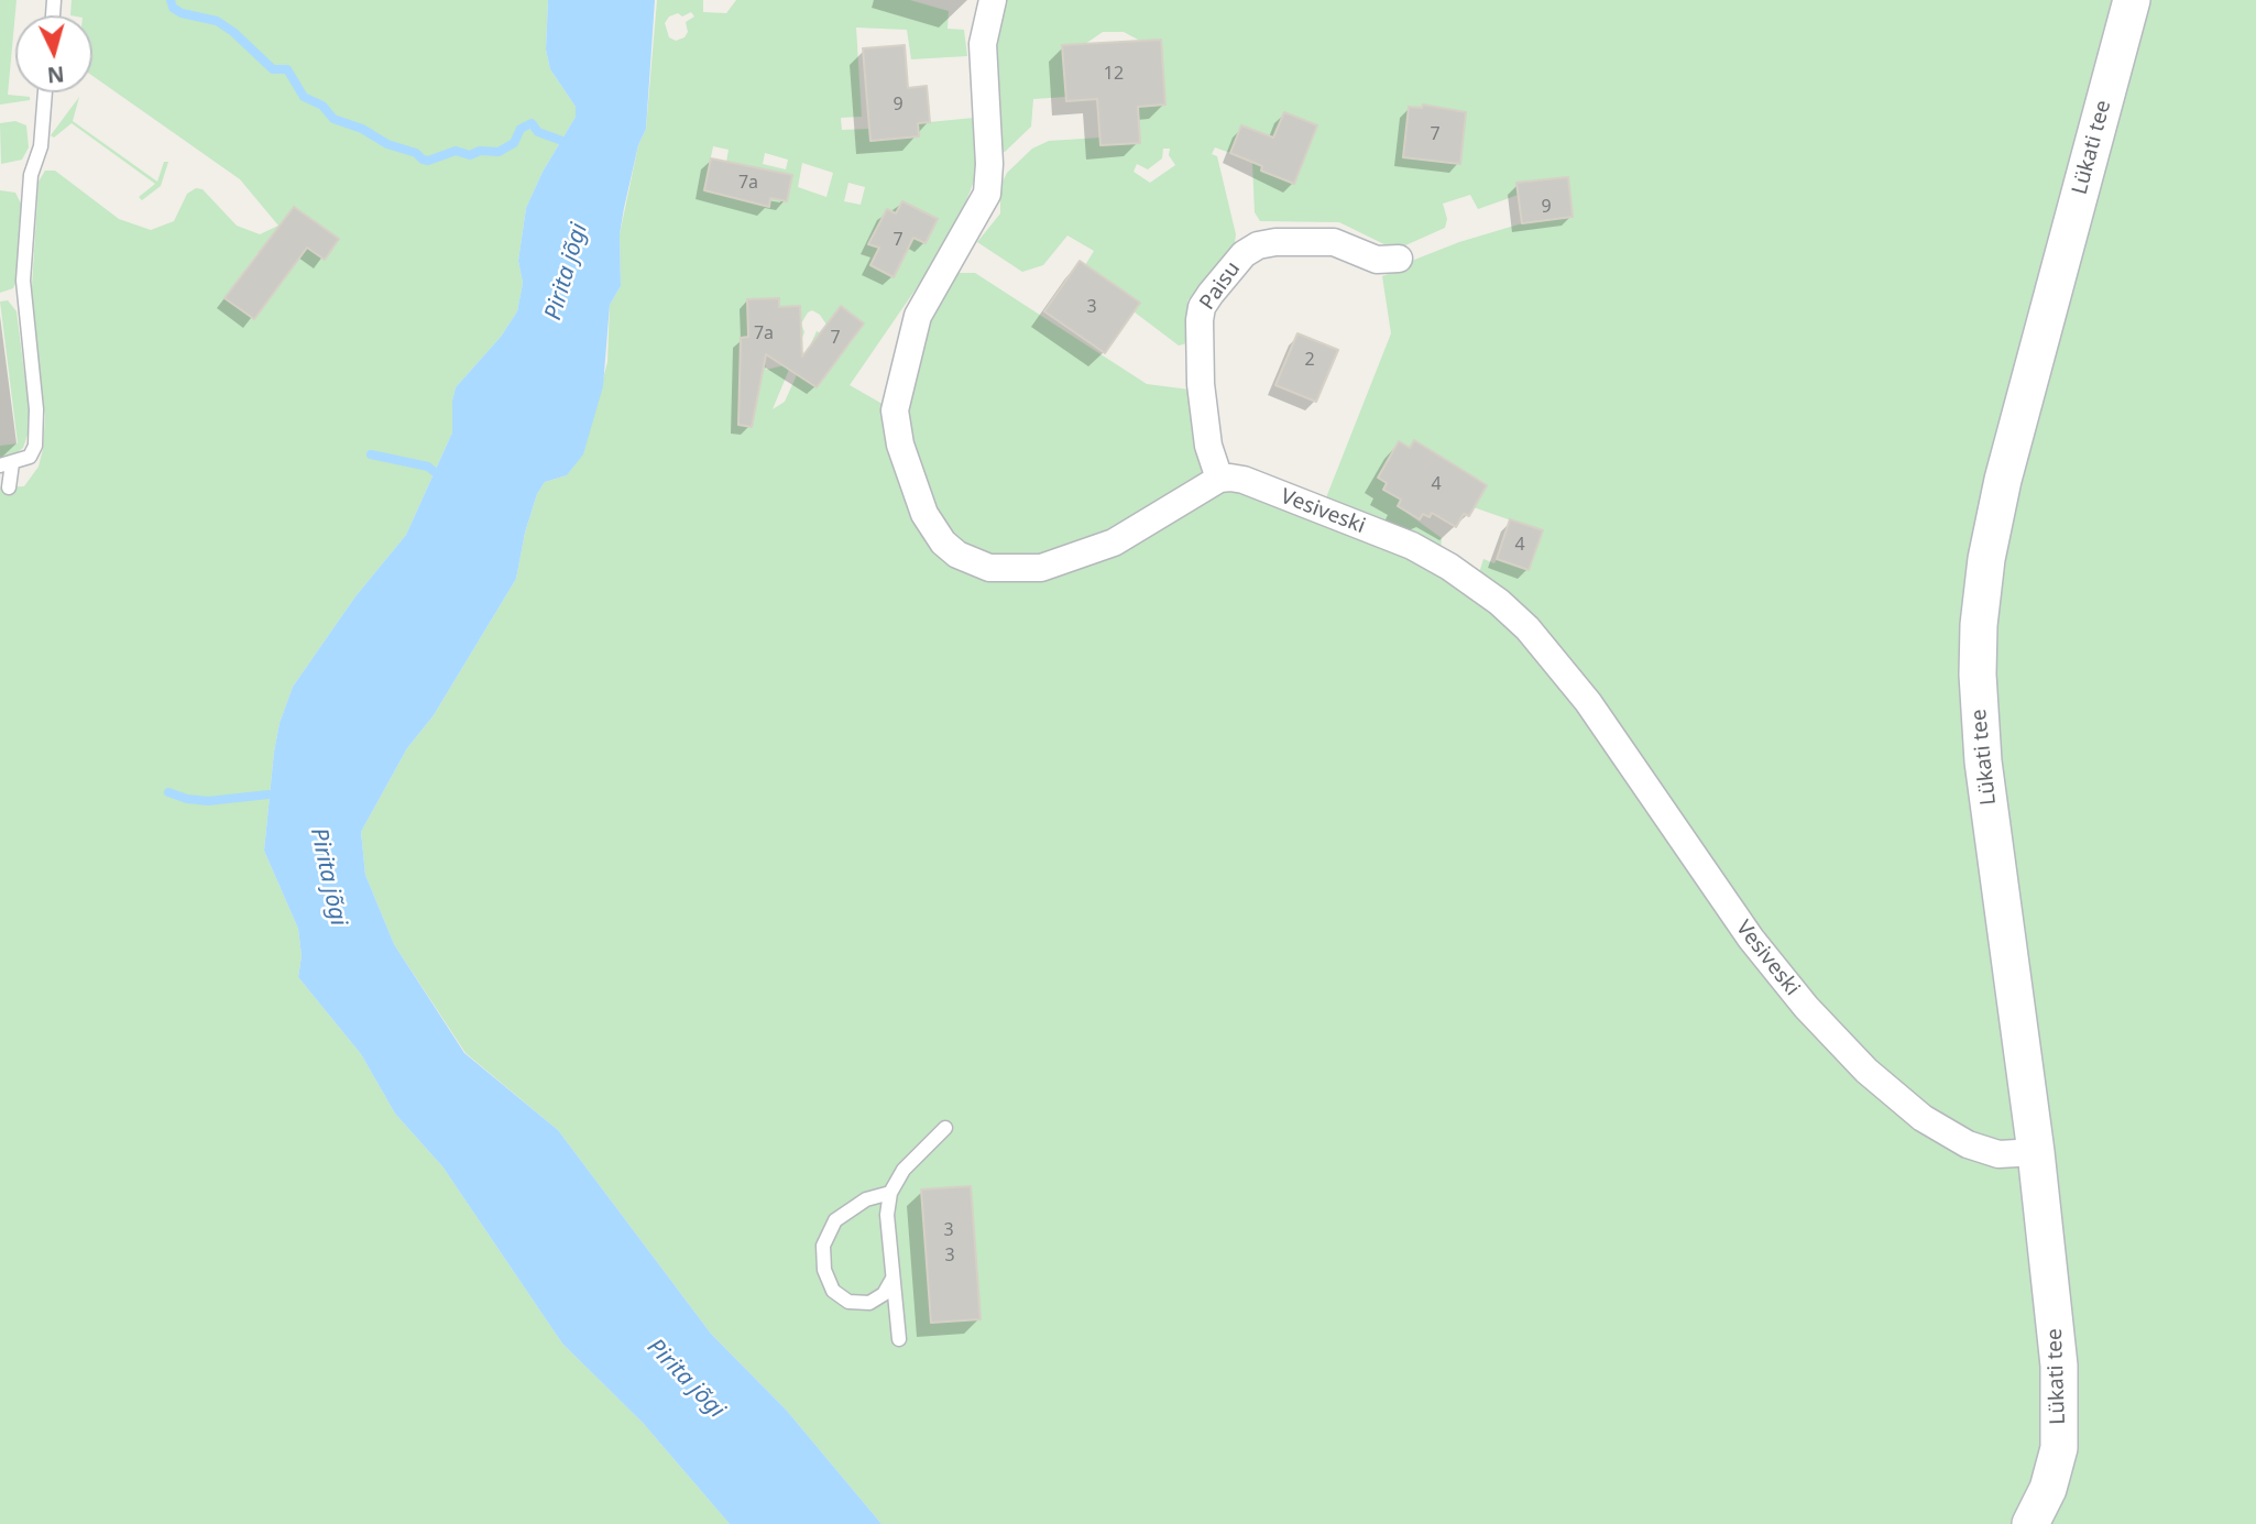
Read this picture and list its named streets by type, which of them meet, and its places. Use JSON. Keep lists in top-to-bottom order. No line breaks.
{"streets":{"main road":["Lükati tee"],"street":["Paisu","Vesiveski"]},"crossings":[["Lükati tee","Vesiveski"],["Paisu","Vesiveski"]],"water":["Pirita jõgi"],"house_numbers":["12","9","7","7a","9","7","3","7a","7","2","4","4","3","3"],"north":"bottom"}
